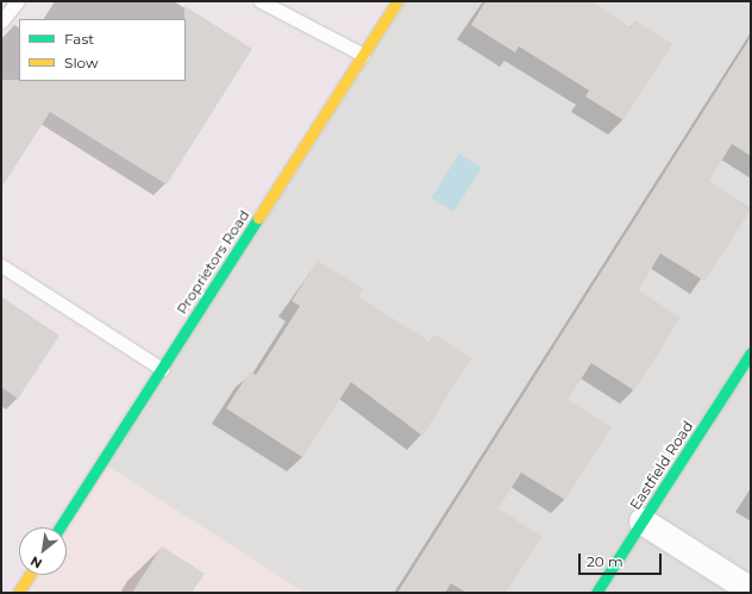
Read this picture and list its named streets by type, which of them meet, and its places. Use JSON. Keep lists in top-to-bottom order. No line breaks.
{"streets":{"street":["Proprietors Road","Eastfield Road"]},"legend":["Fast","Slow"],"scale_bar":"20 m","north":"bottom left"}
